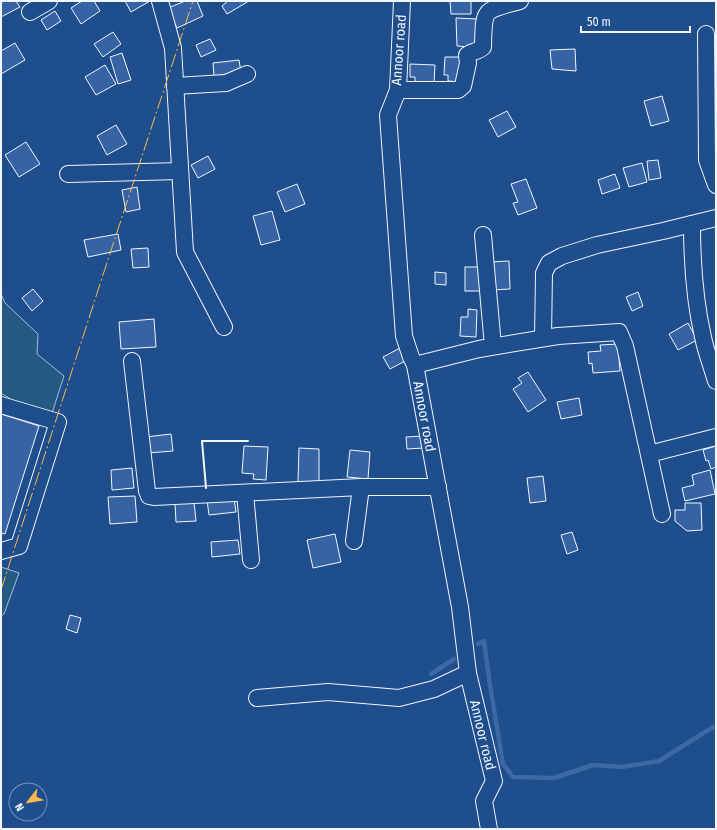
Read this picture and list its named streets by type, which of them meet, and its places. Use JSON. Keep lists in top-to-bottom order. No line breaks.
{"streets":{"street":["Annoor road"]},"scale_bar":"50 m","north":"bottom left"}
